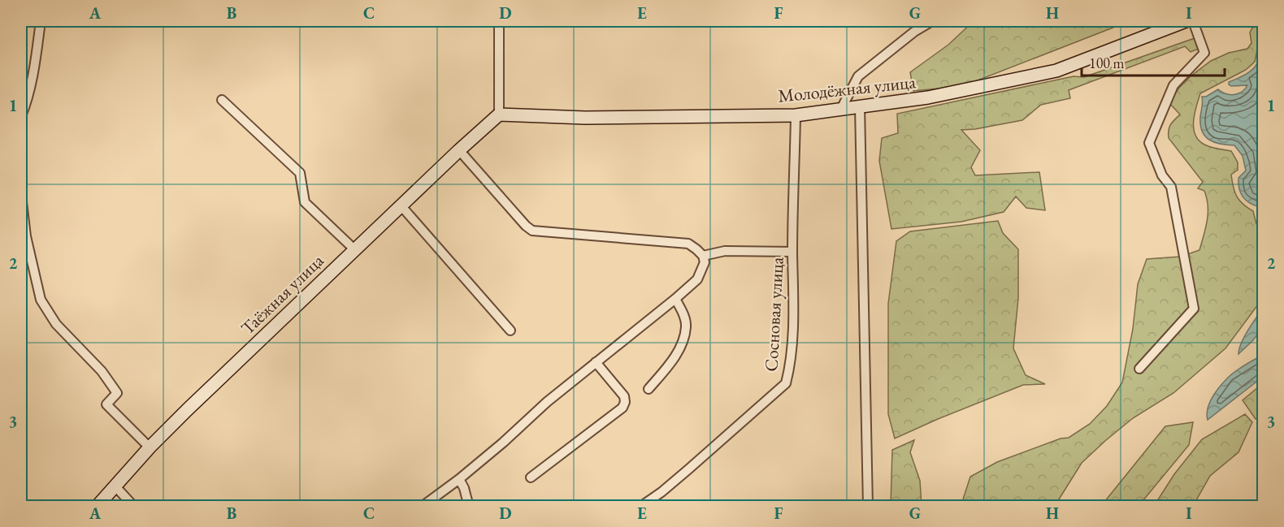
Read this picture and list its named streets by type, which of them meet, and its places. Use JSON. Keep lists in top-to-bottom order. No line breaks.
{"streets":{"main road":["Молодёжная улица","Таёжная улица"],"street":["Сосновая улица"]},"crossings":[["Молодёжная улица","Таёжная улица"],["Молодёжная улица","Сосновая улица"]],"scale_bar":"100 m","grid":{"columns":["A","B","C","D","E","F","G","H","I"],"rows":["1","2","3"]}}
